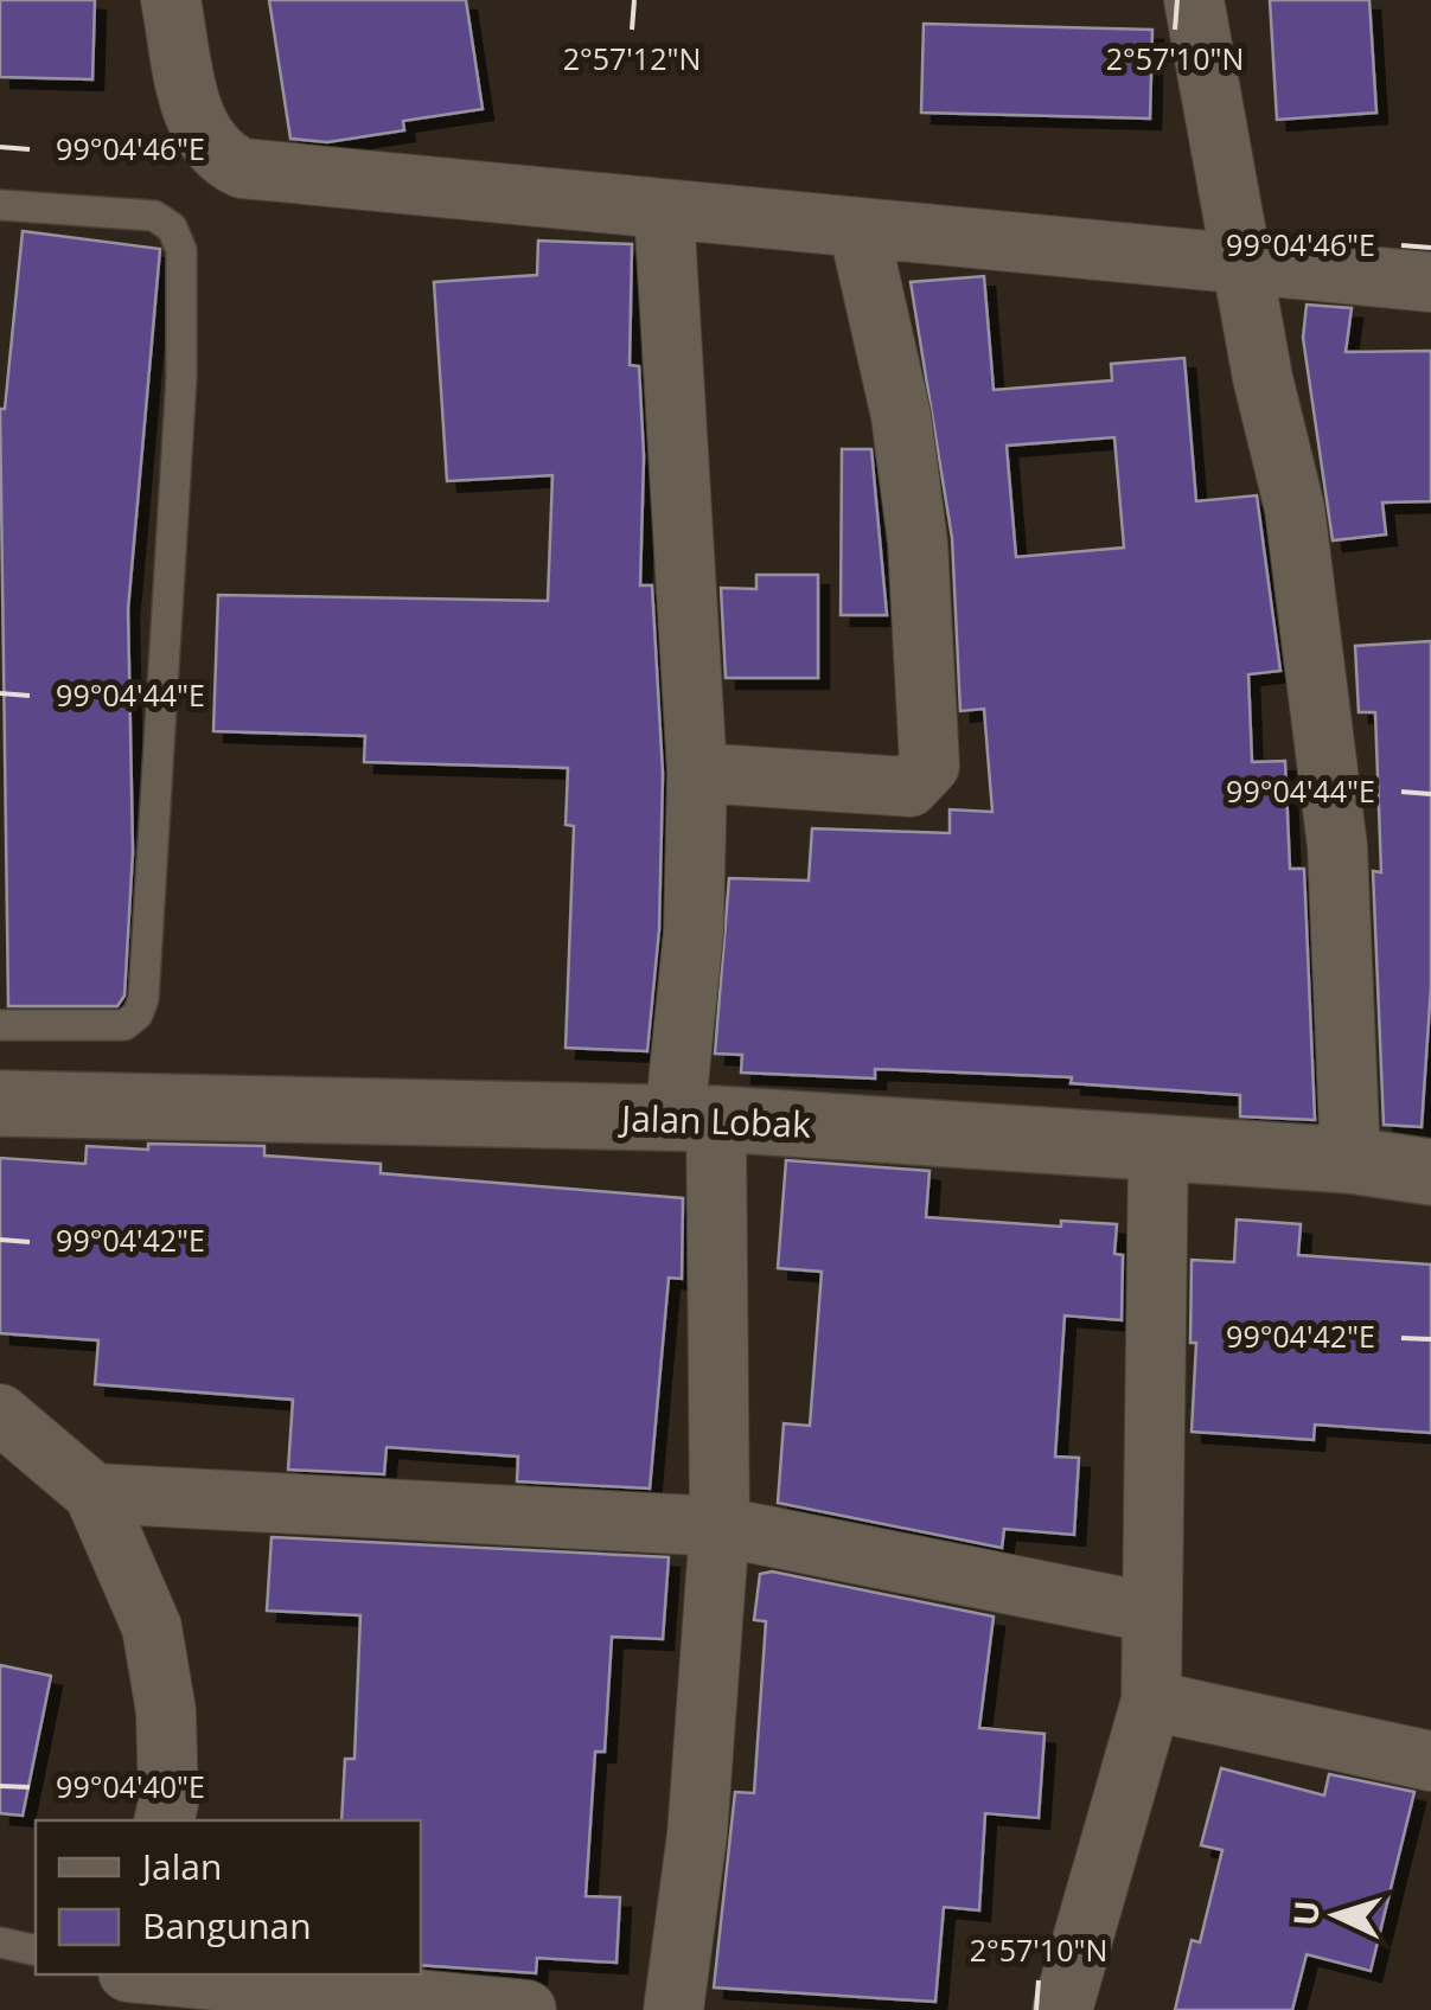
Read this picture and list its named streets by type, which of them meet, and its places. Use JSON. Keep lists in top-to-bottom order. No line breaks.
{"streets":{"street":["Jalan Lobak"]},"legend":["Jalan","Bangunan"],"north":"left","coordinates":["2°57'12\"N","2°57'10\"N","99°04'46\"E","99°04'44\"E","99°04'42\"E","99°04'40\"E"]}
